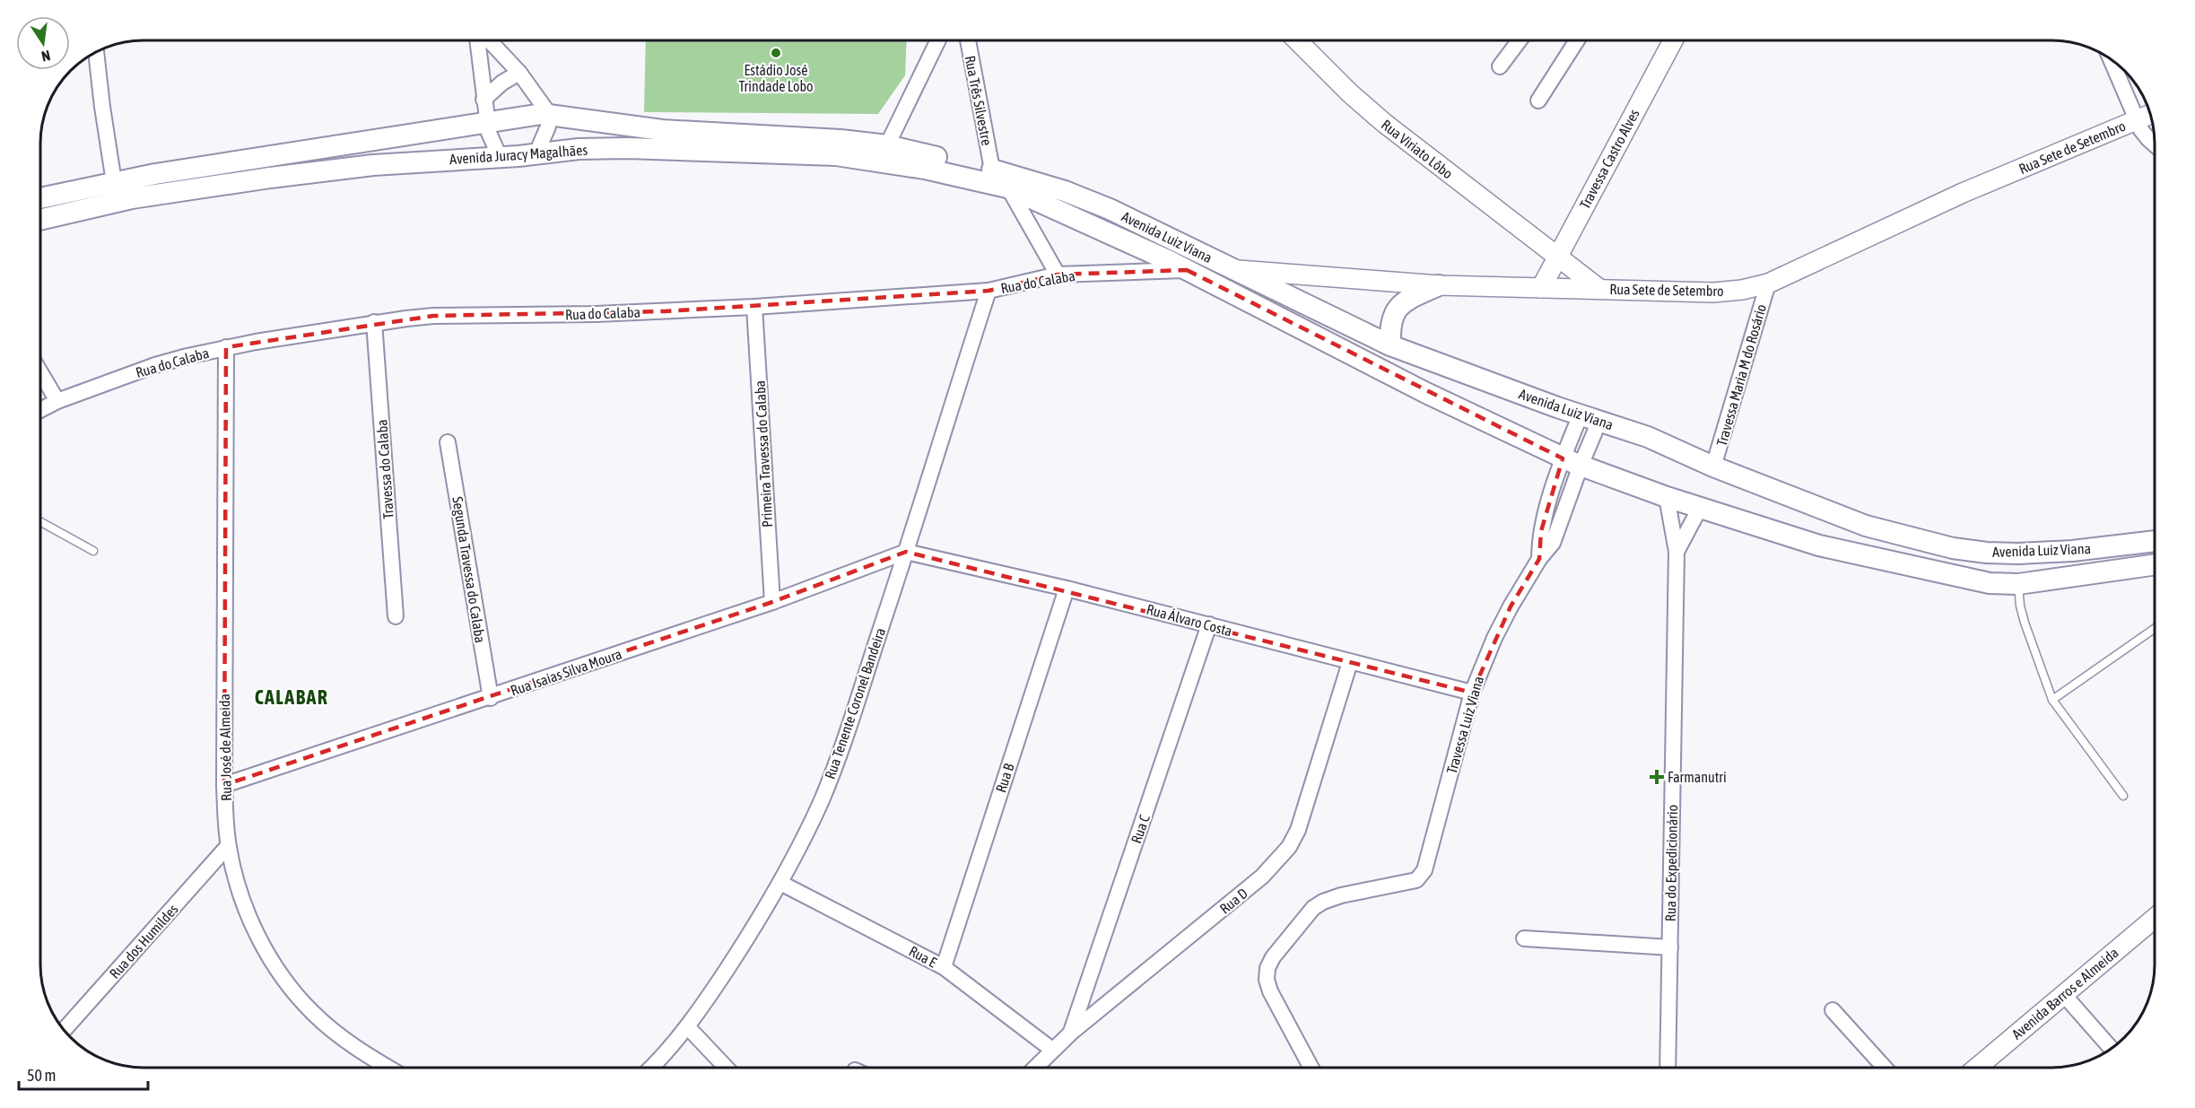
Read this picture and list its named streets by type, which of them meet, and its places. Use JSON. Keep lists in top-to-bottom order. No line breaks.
{"streets":{"main road":["Avenida Juracy Magalhães","Avenida Luiz Viana"],"street":["Rua Três Silvestre","Rua Sete de Setembro","Rua Viriato Lôbo","Travessa Castro Alves","Rua do Calaba","Travessa Maria M do Rosário","Primeira Travessa do Calaba","Travessa do Calaba","Segunda Travessa do Calaba","Rua Álvaro Costa","Rua Isaias Silva Moura","Rua Tenente Coronel Bandeira","Travessa Luiz Viana","Rua José de Almeida","Rua B","Rua C","Rua do Expedicionário","Rua D","Rua dos Humildes","Rua E","Avenida Barros e Almeida"]},"crossings":[["Rua Três Silvestre","Avenida Juracy Magalhães"],["Rua Três Silvestre","Avenida Luiz Viana"],["Rua Sete de Setembro","Rua Viriato Lôbo"],["Rua Sete de Setembro","Travessa Castro Alves"],["Rua Sete de Setembro","Avenida Luiz Viana"],["Rua Sete de Setembro","Travessa Maria M do Rosário"],["Rua Viriato Lôbo","Travessa Castro Alves"],["Avenida Juracy Magalhães","Avenida Luiz Viana"],["Avenida Luiz Viana","Rua do Calaba"],["Avenida Luiz Viana","Travessa Maria M do Rosário"],["Avenida Luiz Viana","Travessa Luiz Viana"],["Avenida Luiz Viana","Rua do Expedicionário"],["Rua do Calaba","Primeira Travessa do Calaba"],["Rua do Calaba","Travessa do Calaba"],["Rua do Calaba","Rua Tenente Coronel Bandeira"],["Rua do Calaba","Rua José de Almeida"],["Primeira Travessa do Calaba","Rua Isaias Silva Moura"],["Segunda Travessa do Calaba","Rua Isaias Silva Moura"],["Rua Álvaro Costa","Rua Isaias Silva Moura"],["Rua Álvaro Costa","Rua Tenente Coronel Bandeira"],["Rua Álvaro Costa","Travessa Luiz Viana"],["Rua Álvaro Costa","Rua B"],["Rua Álvaro Costa","Rua C"],["Rua Álvaro Costa","Rua D"],["Rua Isaias Silva Moura","Rua Tenente Coronel Bandeira"],["Rua Isaias Silva Moura","Rua José de Almeida"],["Rua Tenente Coronel Bandeira","Rua E"],["Rua José de Almeida","Rua dos Humildes"],["Rua B","Rua E"],["Rua C","Rua D"],["Rua D","Rua E"]],"districts":["CALABAR"],"places":{"other":["Estádio José Trindade Lobo"],"health":["Farmanutri"]},"scale_bar":"50 m","north":"bottom"}
